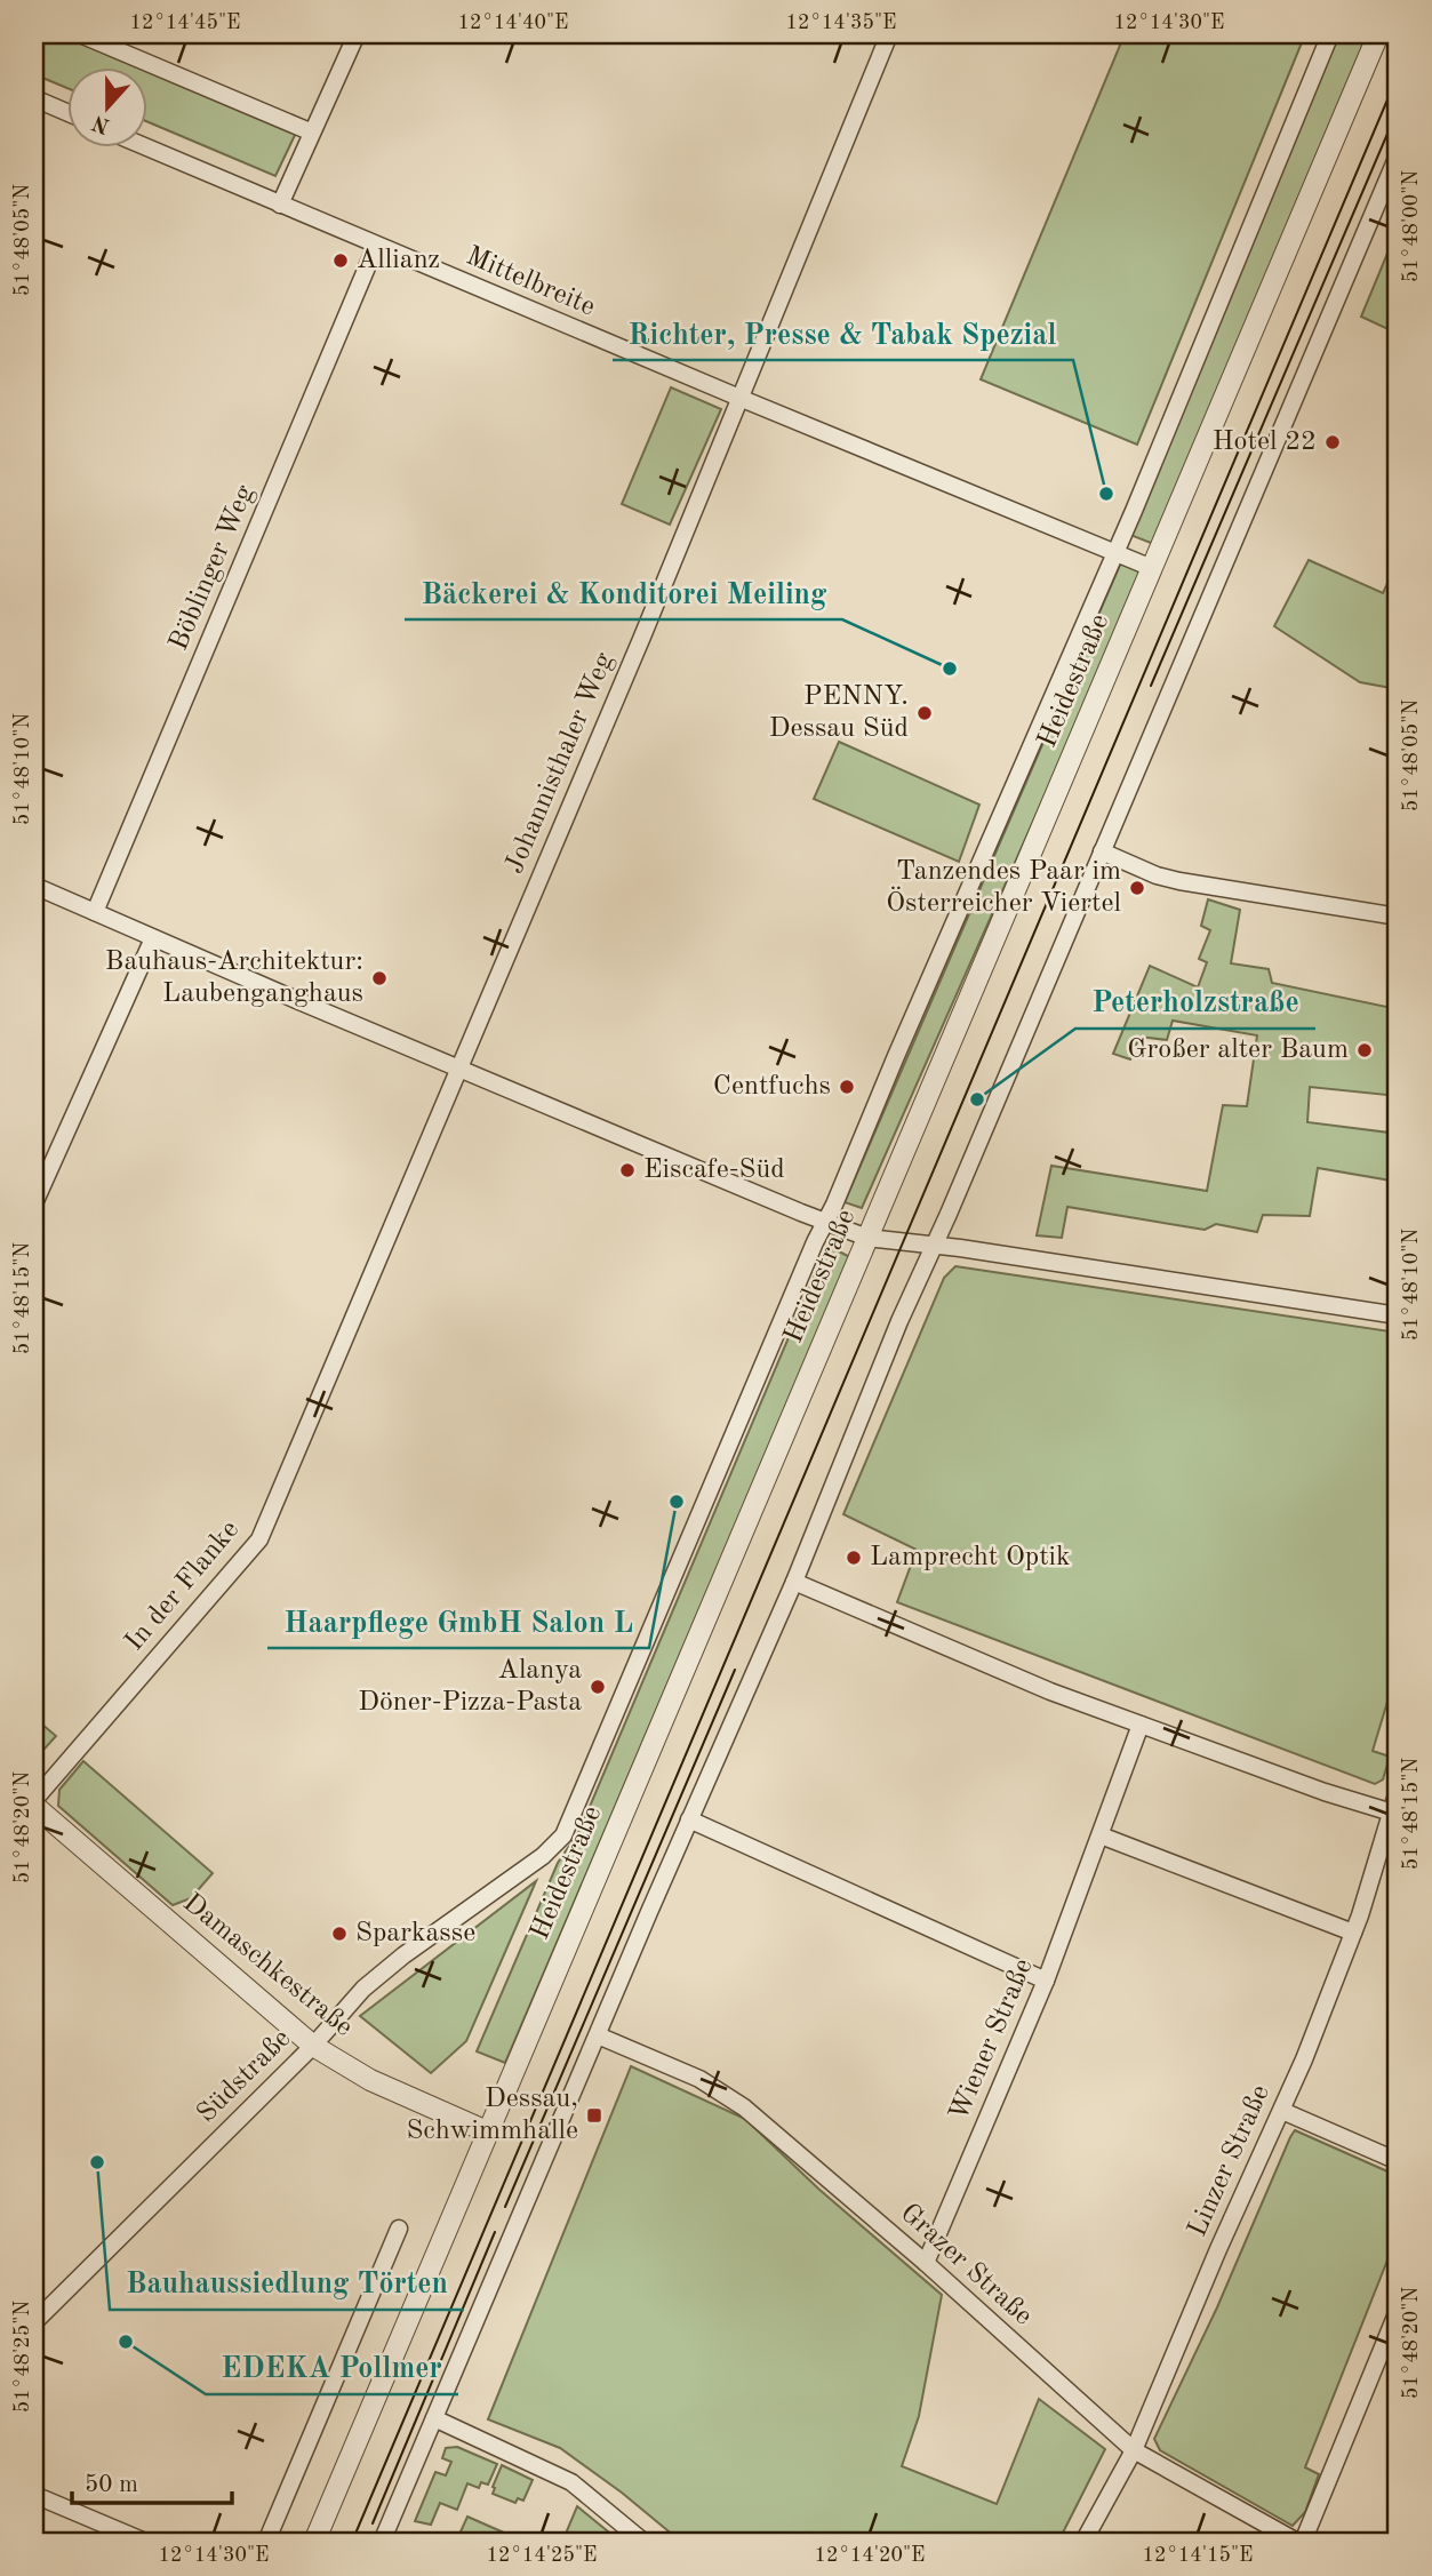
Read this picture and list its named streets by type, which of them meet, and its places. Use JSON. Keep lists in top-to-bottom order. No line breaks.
{"streets":{"street":["Mittelbreite","Böblinger Weg","Heidestraße","Johannisthaler Weg","In der Flanke","Damaschkestraße","Wiener Straße","Südstraße","Linzer Straße","Grazer Straße"]},"crossings":[["Mittelbreite","Böblinger Weg"],["Mittelbreite","Heidestraße"],["Mittelbreite","Johannisthaler Weg"],["Heidestraße","Damaschkestraße"],["Heidestraße","Südstraße"],["Johannisthaler Weg","In der Flanke"],["In der Flanke","Damaschkestraße"],["Damaschkestraße","Südstraße"],["Wiener Straße","Grazer Straße"],["Linzer Straße","Grazer Straße"]],"places":{"other":["Allianz","Hotel 22","Richter, Presse & Tabak Spezial","Bäckerei & Konditorei Meiling","PENNY. Dessau Süd","Tanzendes Paar im Österreicher Viertel","Bauhaus-Architektur: Laubenganghaus","Großer alter Baum","Centfuchs","Peterholzstraße","Eiscafe-Süd","Haarpflege GmbH Salon L","Lamprecht Optik","Alanya Döner-Pizza-Pasta","Sparkasse","Bauhaussiedlung Törten","EDEKA Pollmer"],"transit":["Dessau, Schwimmhalle"]},"scale_bar":"50 m","north":"bottom","coordinates":["12°14'45\"E","12°14'40\"E","12°14'35\"E","12°14'30\"E","51°48'00\"N","51°48'05\"N","51°48'10\"N","51°48'15\"N","51°48'20\"N","51°48'25\"N","12°14'25\"E","12°14'20\"E","12°14'15\"E"]}
